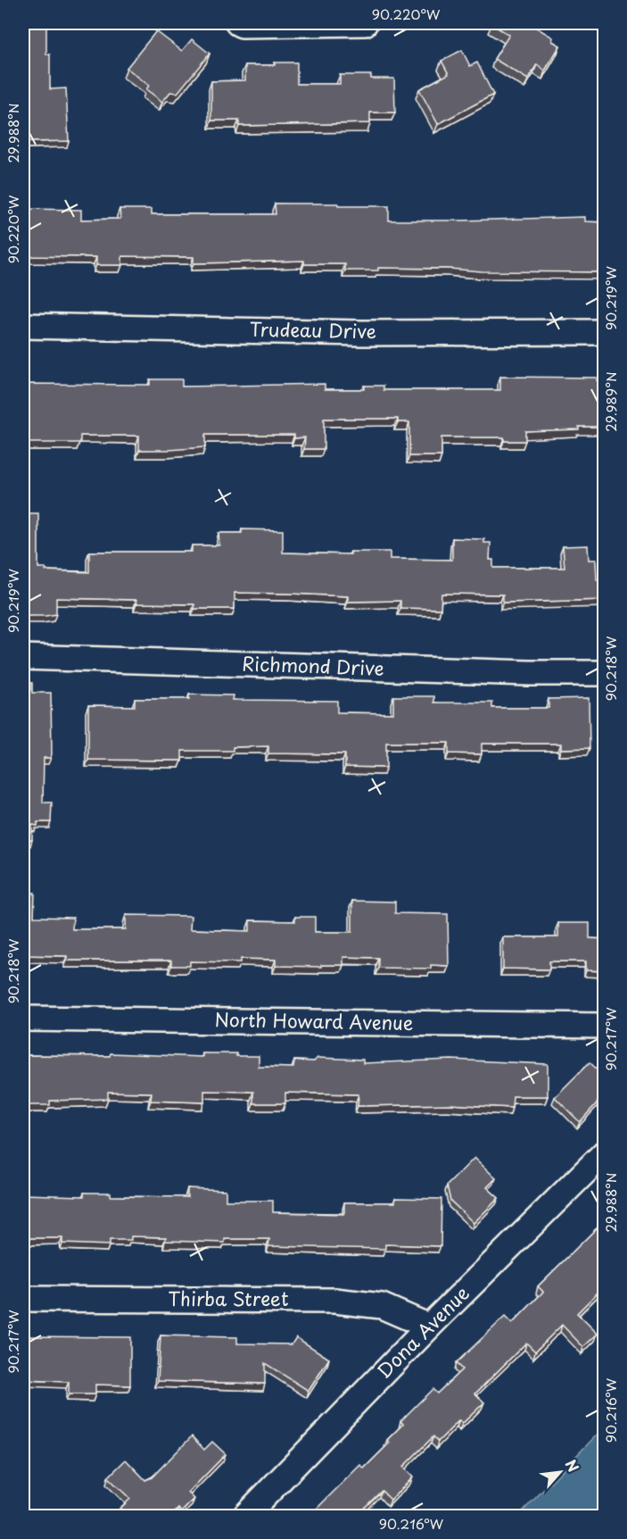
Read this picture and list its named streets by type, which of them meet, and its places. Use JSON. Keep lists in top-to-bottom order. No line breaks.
{"streets":{"street":["Trudeau Drive","Richmond Drive","North Howard Avenue","Thirba Street","Dona Avenue"]},"crossings":[["Thirba Street","Dona Avenue"]],"north":"top right","coordinates":["90.220°W","29.988°N","90.219°W","29.989°N","90.218°W","90.217°W","90.216°W"]}
